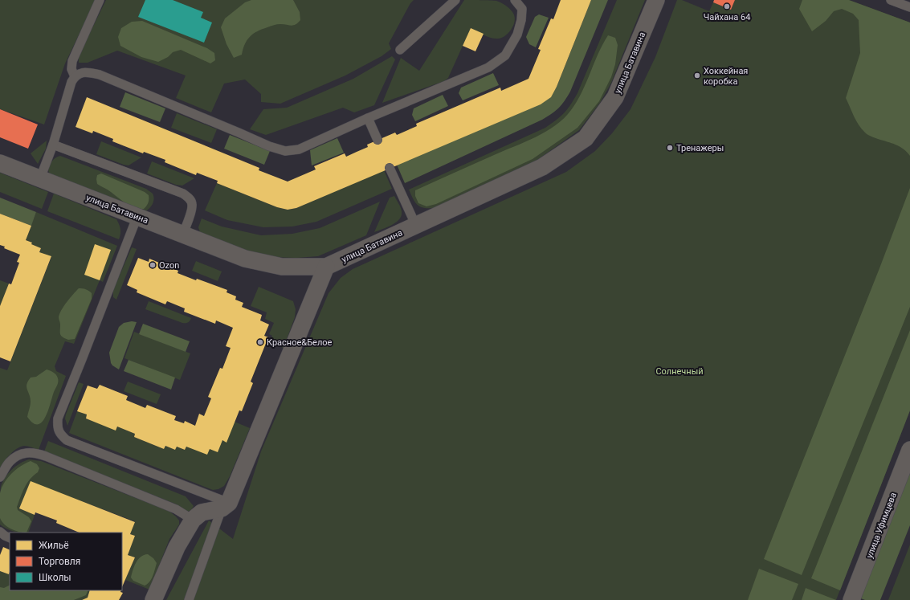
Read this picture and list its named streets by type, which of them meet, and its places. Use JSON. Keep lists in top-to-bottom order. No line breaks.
{"streets":{"street":["улица Батавина","улица Уфимцева"]},"parks":["Солнечный"],"places":["Чайхана 64","Хоккейная коробка","Тренажеры","Ozon","Красное&Белое"],"legend":["Жильё","Торговля","Школы"]}
